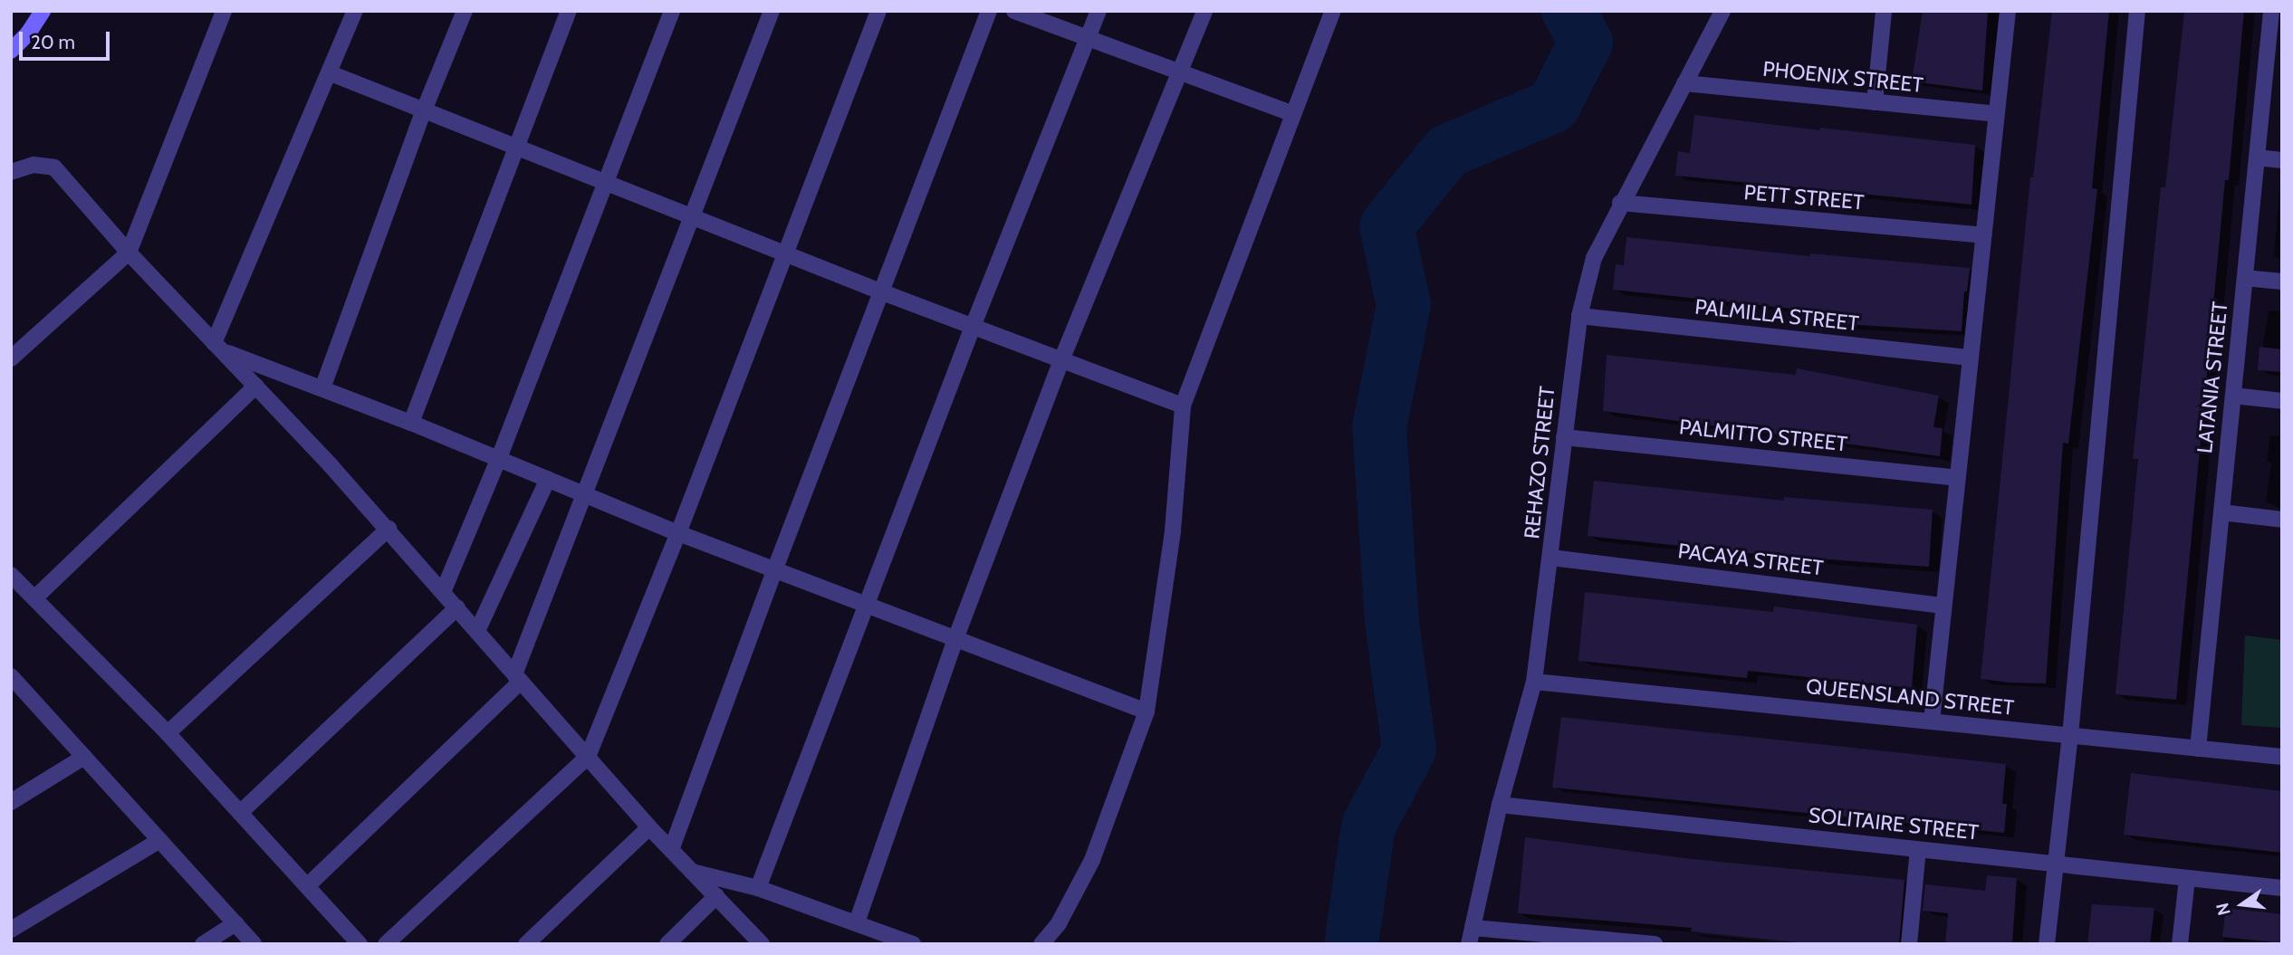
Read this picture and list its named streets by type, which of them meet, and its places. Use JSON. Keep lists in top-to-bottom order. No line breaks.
{"streets":{"street":["PHOENIX STREET","PETT STREET","PALMILLA STREET","LATANIA STREET","PALMITTO STREET","REHAZO STREET","PACAYA STREET","QUEENSLAND STREET","SOLITAIRE STREET"]},"crossings":[["PHOENIX STREET","REHAZO STREET"],["PETT STREET","REHAZO STREET"],["PALMILLA STREET","REHAZO STREET"],["LATANIA STREET","QUEENSLAND STREET"],["PALMITTO STREET","REHAZO STREET"],["REHAZO STREET","PACAYA STREET"],["REHAZO STREET","QUEENSLAND STREET"],["REHAZO STREET","SOLITAIRE STREET"]],"scale_bar":"20 m","north":"left"}
